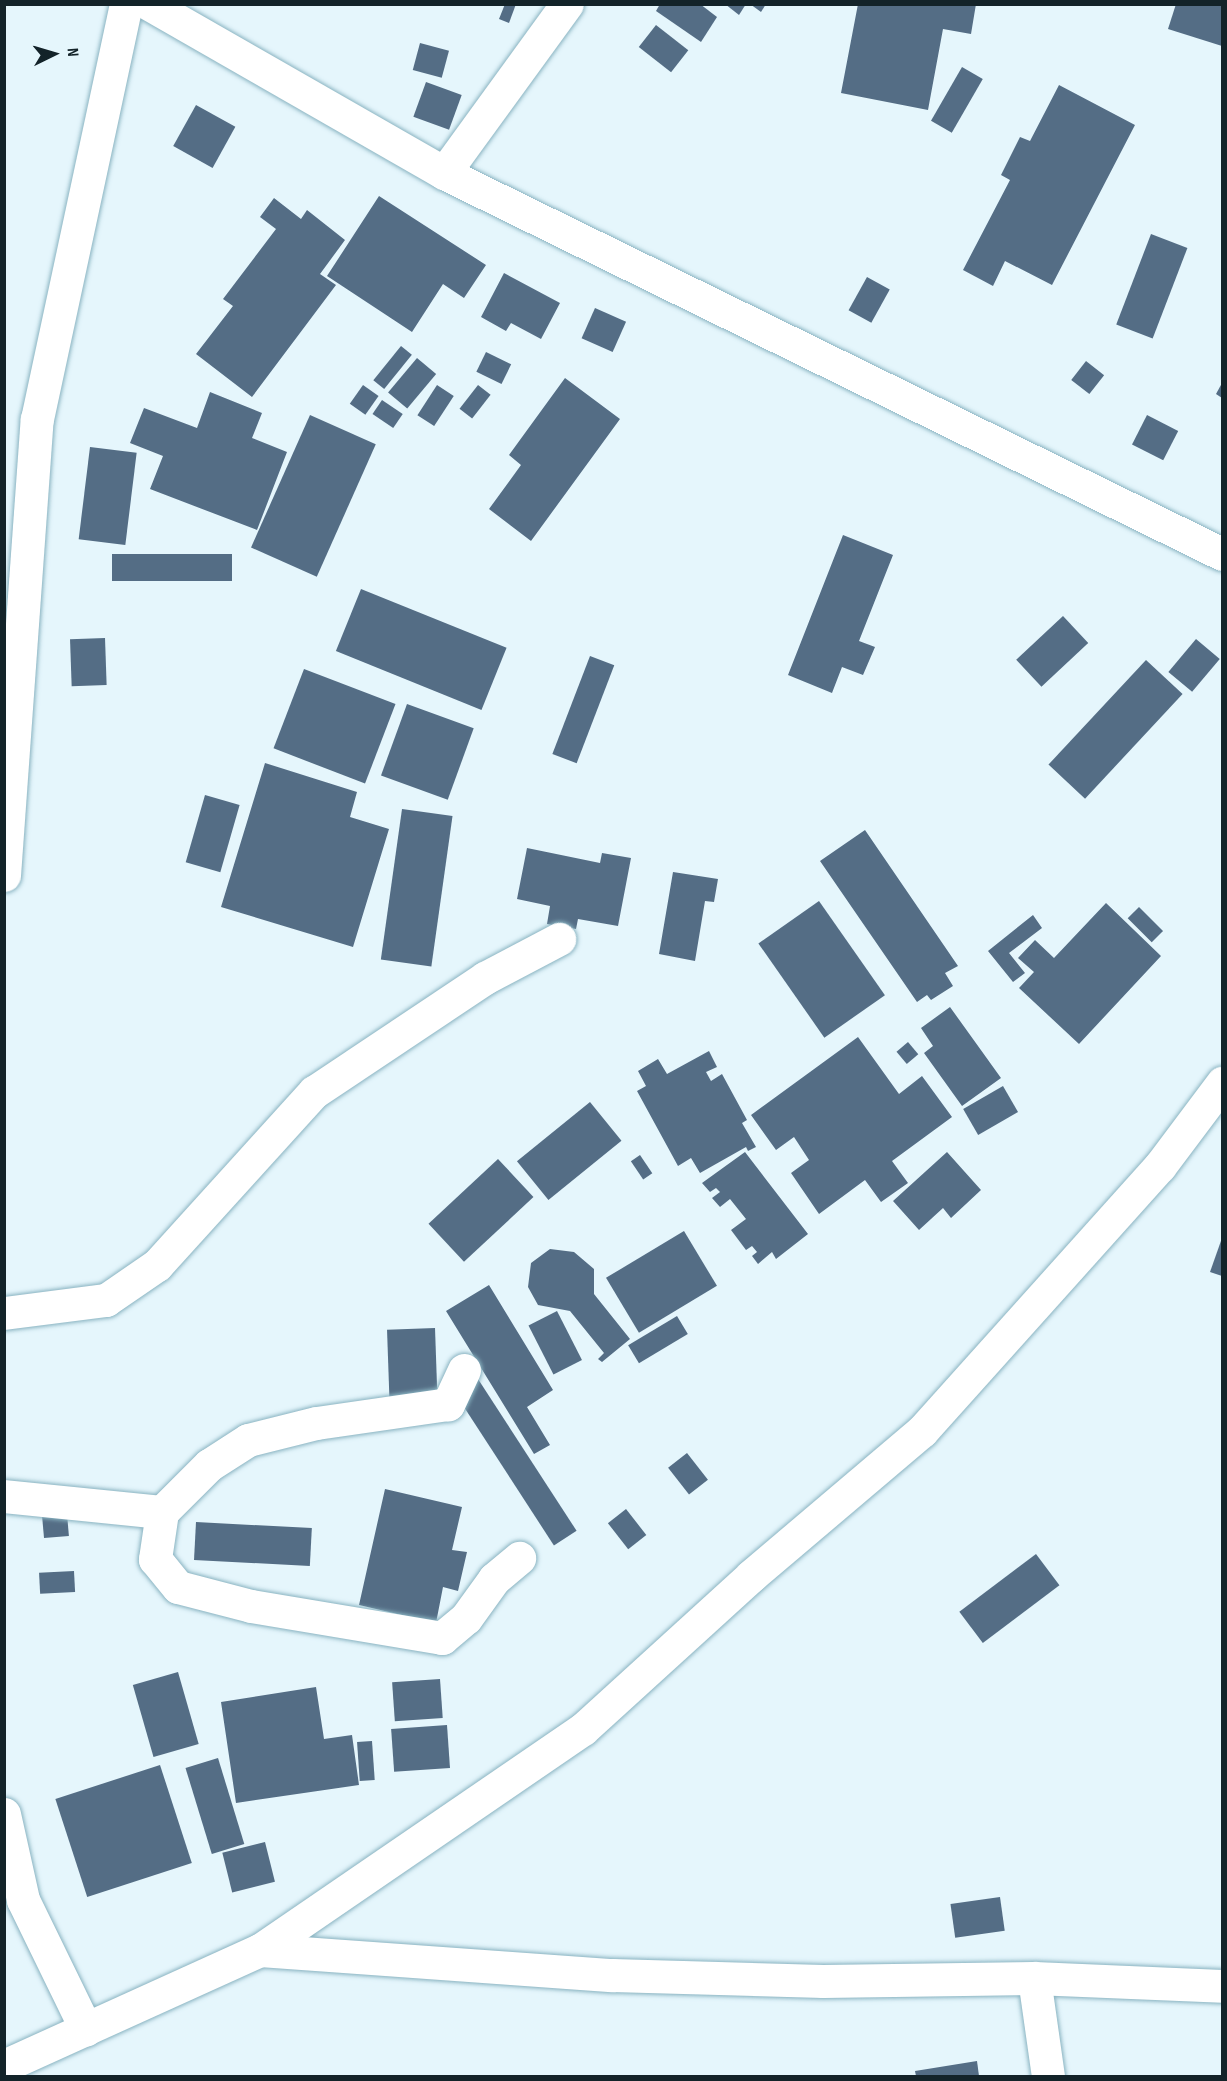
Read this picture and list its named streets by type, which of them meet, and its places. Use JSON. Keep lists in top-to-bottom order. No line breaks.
{"north":"right"}
